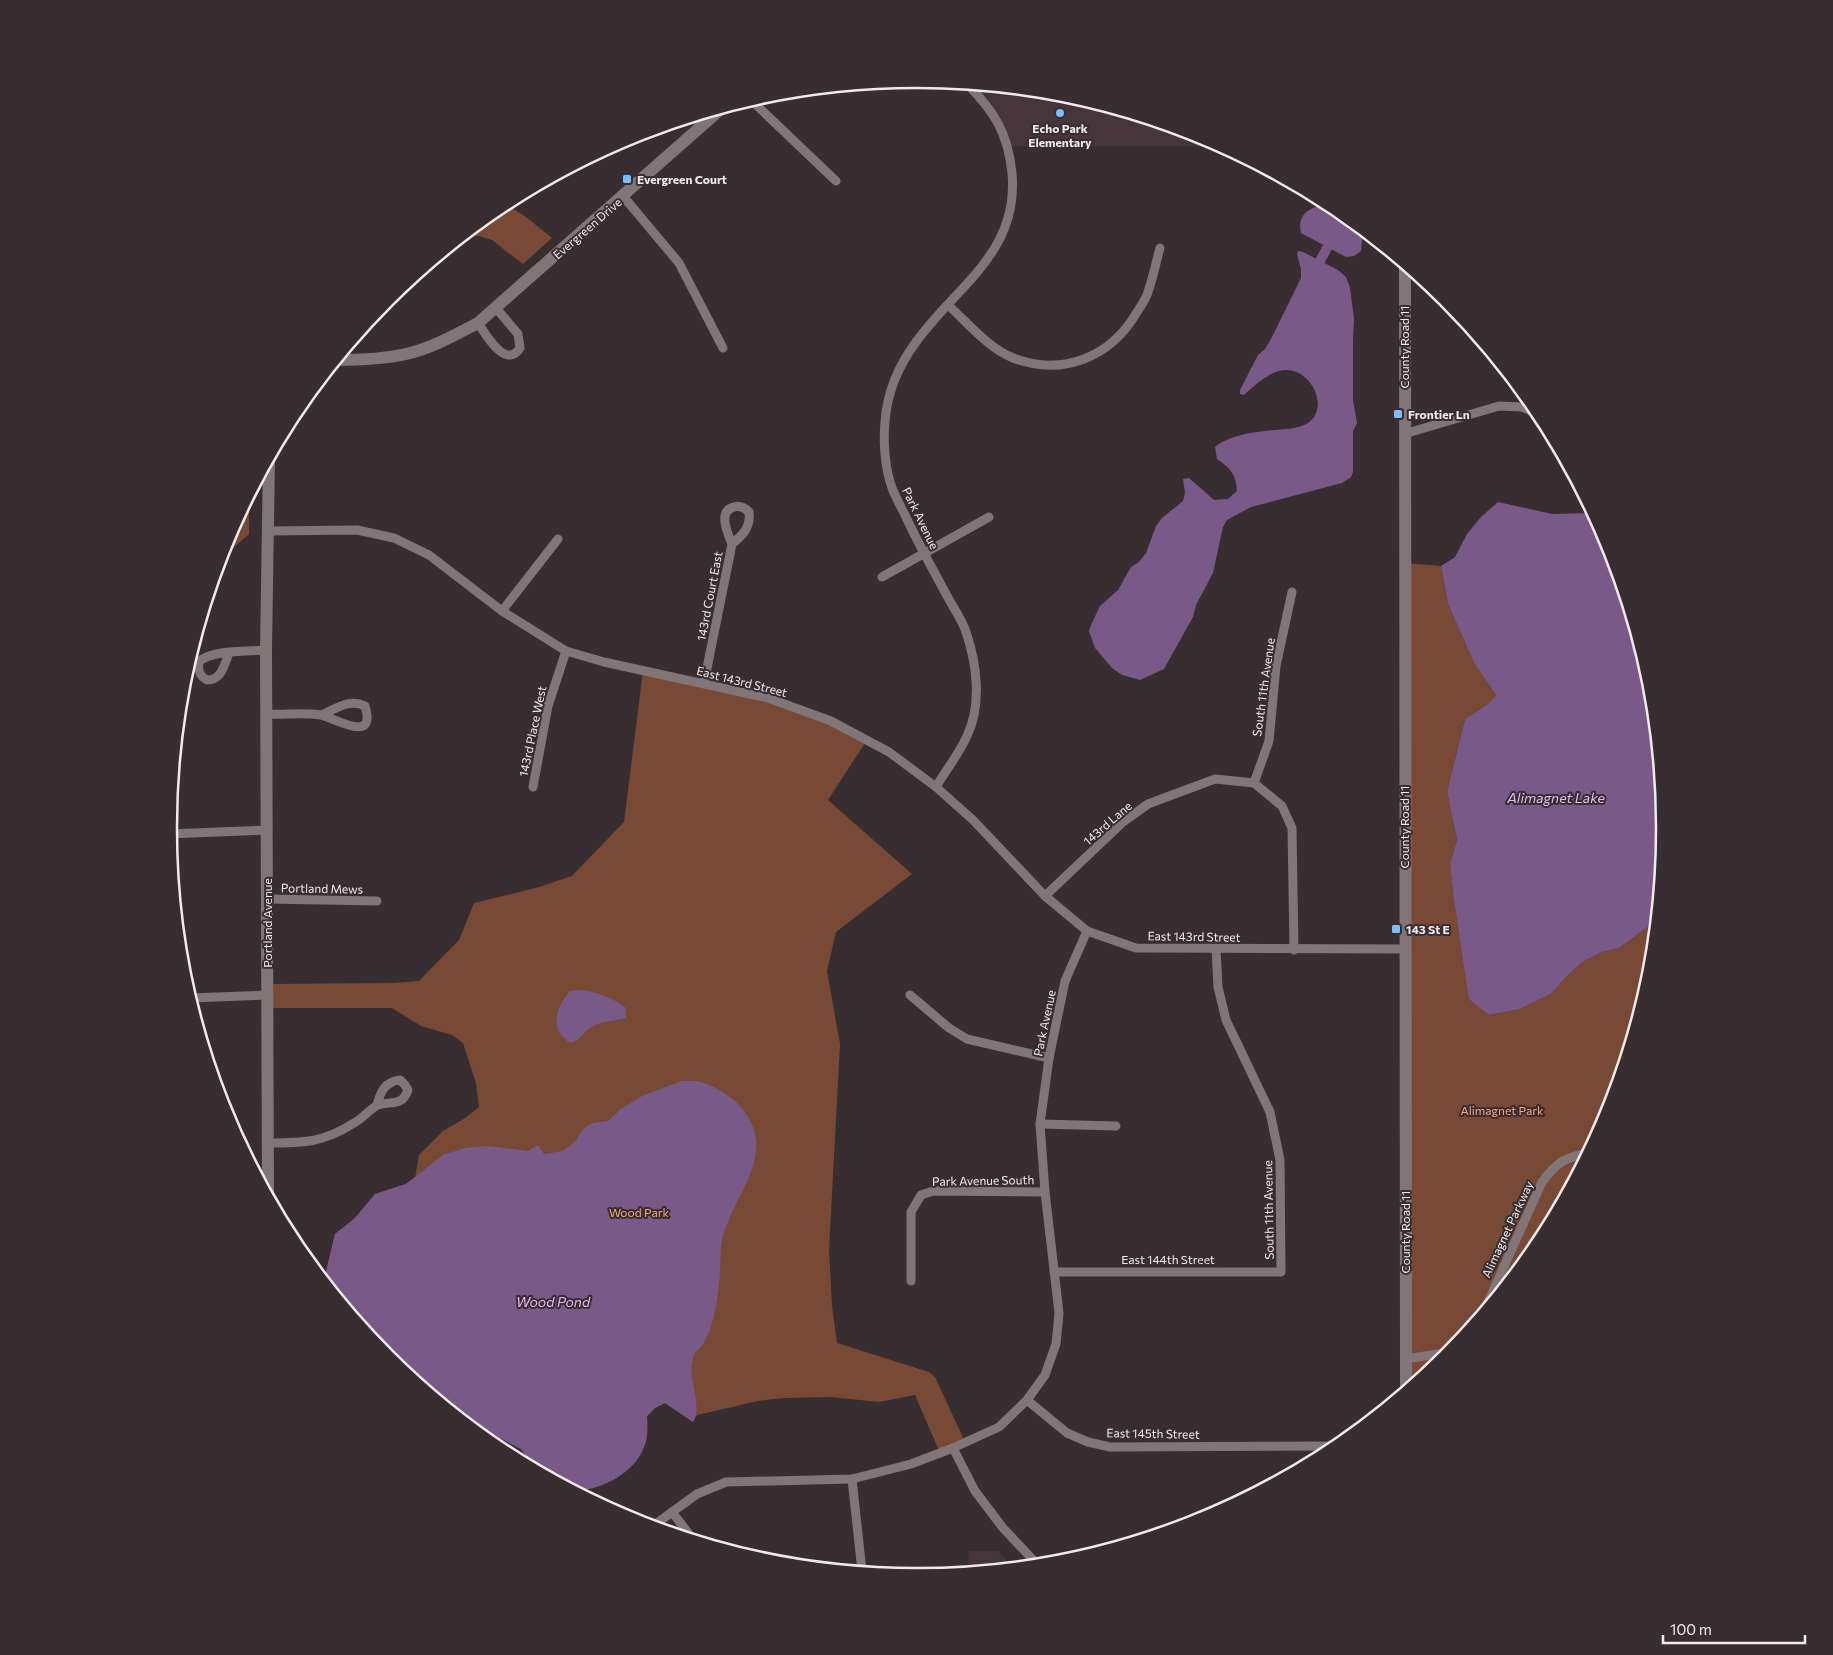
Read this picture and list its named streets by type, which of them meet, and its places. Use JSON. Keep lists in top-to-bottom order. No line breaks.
{"streets":{"street":["Evergreen Drive","County Road 11","Park Avenue","143rd Court East","East 143rd Street","South 11th Avenue","143rd Place West","143rd Lane","Portland Mews","Portland Avenue","Park Avenue South","Alimagnet Parkway","East 144th Street","East 145th Street"]},"crossings":[["County Road 11","East 143rd Street"],["Park Avenue","East 143rd Street"],["Park Avenue","Park Avenue South"],["143rd Court East","East 143rd Street"],["East 143rd Street","South 11th Avenue"],["East 143rd Street","143rd Place West"],["East 143rd Street","143rd Lane"],["East 143rd Street","Portland Avenue"],["South 11th Avenue","143rd Lane"],["South 11th Avenue","East 144th Street"],["Portland Mews","Portland Avenue"],["Park Avenue South","East 144th Street"]],"water":["Alimagnet Lake","Wood Pond"],"parks":["Alimagnet Park","Wood Park"],"places":{"other":["Echo Park Elementary"],"transit":["Evergreen Court","Frontier Ln","143 St E"]},"scale_bar":"100 m"}
